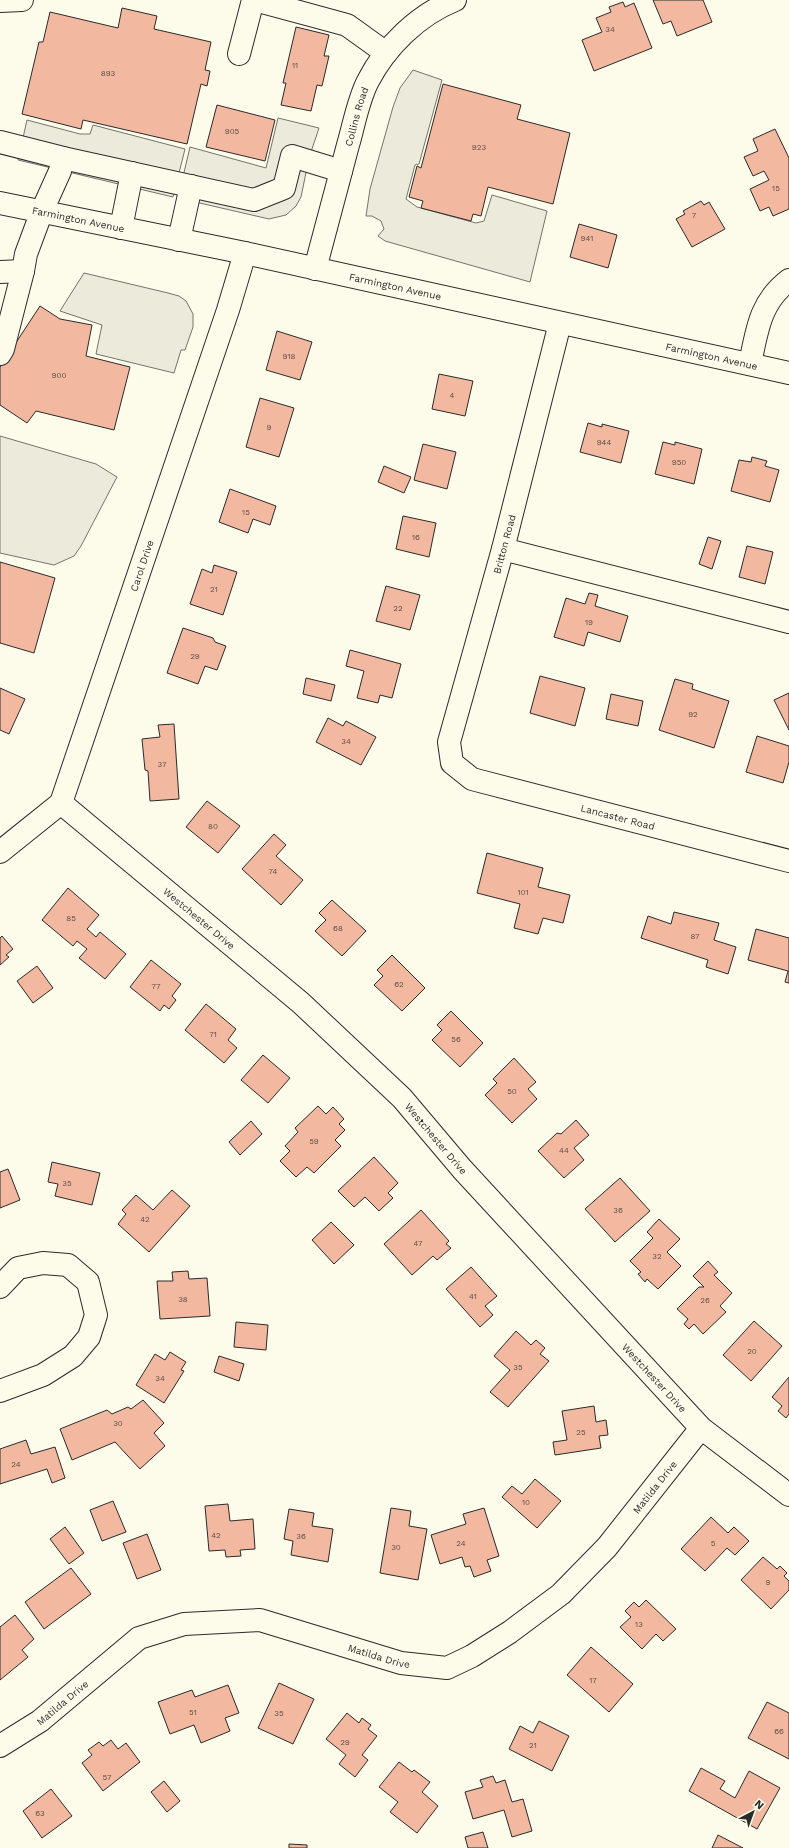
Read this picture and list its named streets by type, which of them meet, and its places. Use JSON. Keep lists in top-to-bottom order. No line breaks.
{"streets":{"main road":["Collins Road","Farmington Avenue","Britton Road","Carol Drive","Lancaster Road","Westchester Drive","Matilda Drive"]},"crossings":[["Collins Road","Farmington Avenue"],["Farmington Avenue","Britton Road"],["Farmington Avenue","Carol Drive"],["Britton Road","Lancaster Road"],["Carol Drive","Westchester Drive"],["Westchester Drive","Matilda Drive"]],"house_numbers":["34","11","893","905","923","15","7","941","918","900","4","9","944","950","15","16","21","22","19","29","92","34","37","80","74","101","85","68","87","62","77","71","56","50","59","44","35","36","42","47","32","41","38","26","20","35","34","30","25","24","10","42","36","24","5","30","9","13","17","51","35","66","29","21","57","63"],"north":"top right"}
